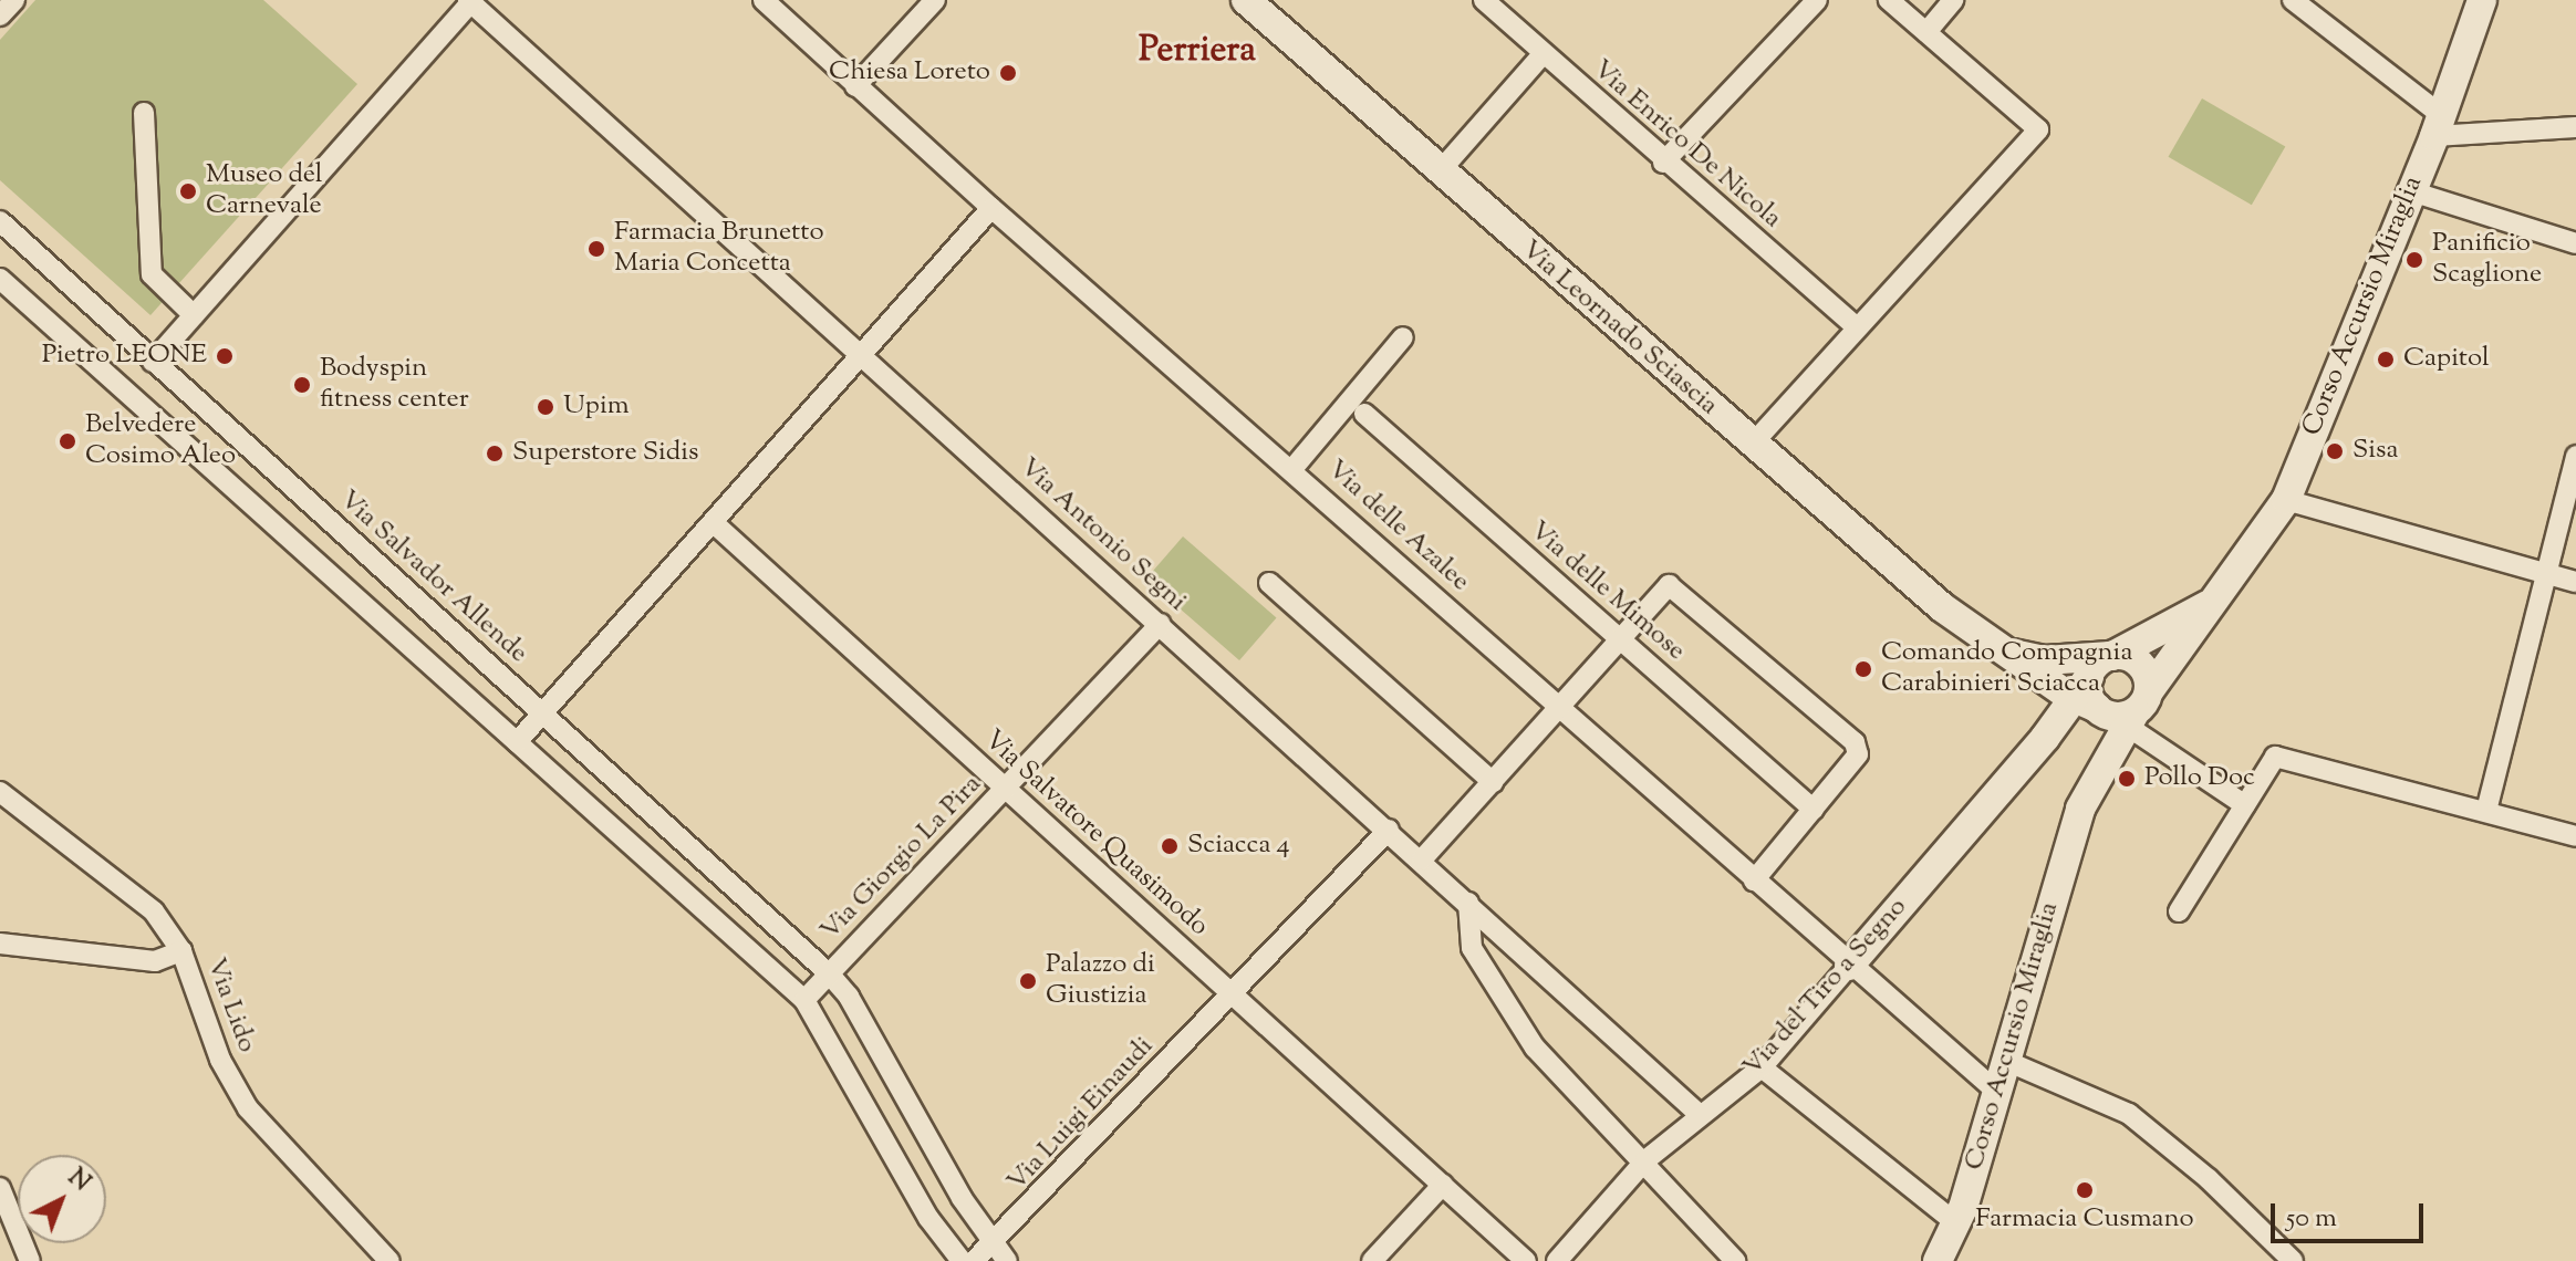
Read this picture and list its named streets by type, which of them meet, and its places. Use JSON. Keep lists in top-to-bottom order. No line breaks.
{"streets":{"street":["Via Enrico De Nicola","Corso Accursio Miraglia","Via Leornado Sciascia","Via delle Azalee","Via Antonio Segni","Via Salvador Allende","Via delle Mimose","Via Salvatore Quasimodo","Via Giorgio La Pira","Via del Tiro a Segno","Via Lido","Via Luigi Einaudi"]},"crossings":[["Corso Accursio Miraglia","Via Leornado Sciascia"],["Corso Accursio Miraglia","Via delle Azalee"],["Corso Accursio Miraglia","Via del Tiro a Segno"],["Via Leornado Sciascia","Via del Tiro a Segno"],["Via delle Azalee","Via delle Mimose"],["Via delle Azalee","Via del Tiro a Segno"],["Via Antonio Segni","Via Giorgio La Pira"],["Via Antonio Segni","Via del Tiro a Segno"],["Via Antonio Segni","Via Luigi Einaudi"],["Via Salvador Allende","Via Giorgio La Pira"],["Via Salvador Allende","Via Luigi Einaudi"],["Via Salvatore Quasimodo","Via Giorgio La Pira"],["Via Salvatore Quasimodo","Via Luigi Einaudi"]],"districts":["Perriera"],"places":["Chiesa Loreto","Museo del Carnevale","Farmacia Brunetto Maria Concetta","Panificio Scaglione","Pietro LEONE","Capitol","Bodyspin fitness center","Upim","Belvedere Cosimo Aleo","Sisa","Superstore Sidis","Comando Compagnia Carabinieri Sciacca","Pollo Doc","Sciacca 4","Palazzo di Giustizia","Farmacia Cusmano"],"scale_bar":"50 m","north":"top right"}
